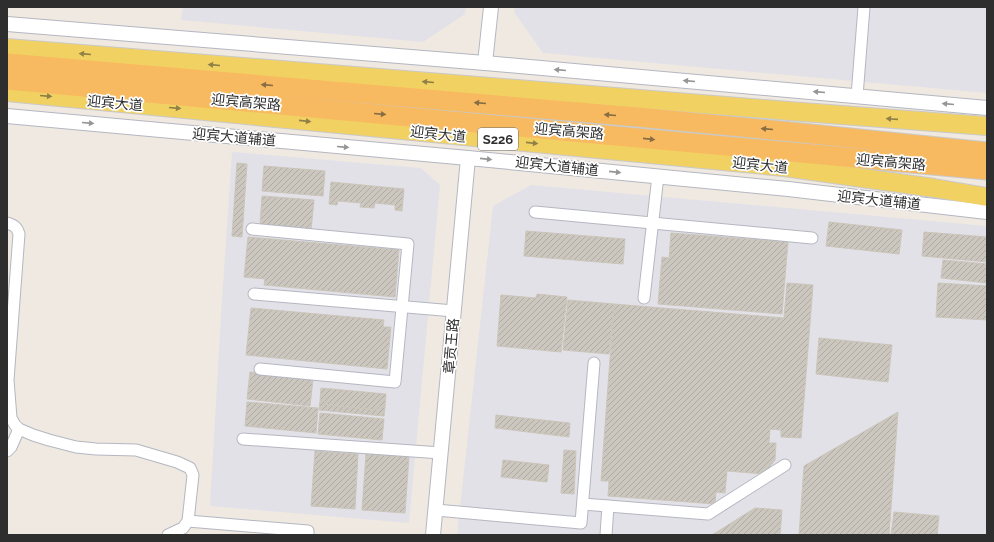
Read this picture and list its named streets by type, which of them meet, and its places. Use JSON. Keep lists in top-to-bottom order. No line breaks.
{"streets":{"highway":["迎宾高架路"],"main road":["迎宾大道","S226"],"street":["迎宾大道辅道","章贡王路"]},"crossings":[["迎宾大道辅道","章贡王路"]]}
